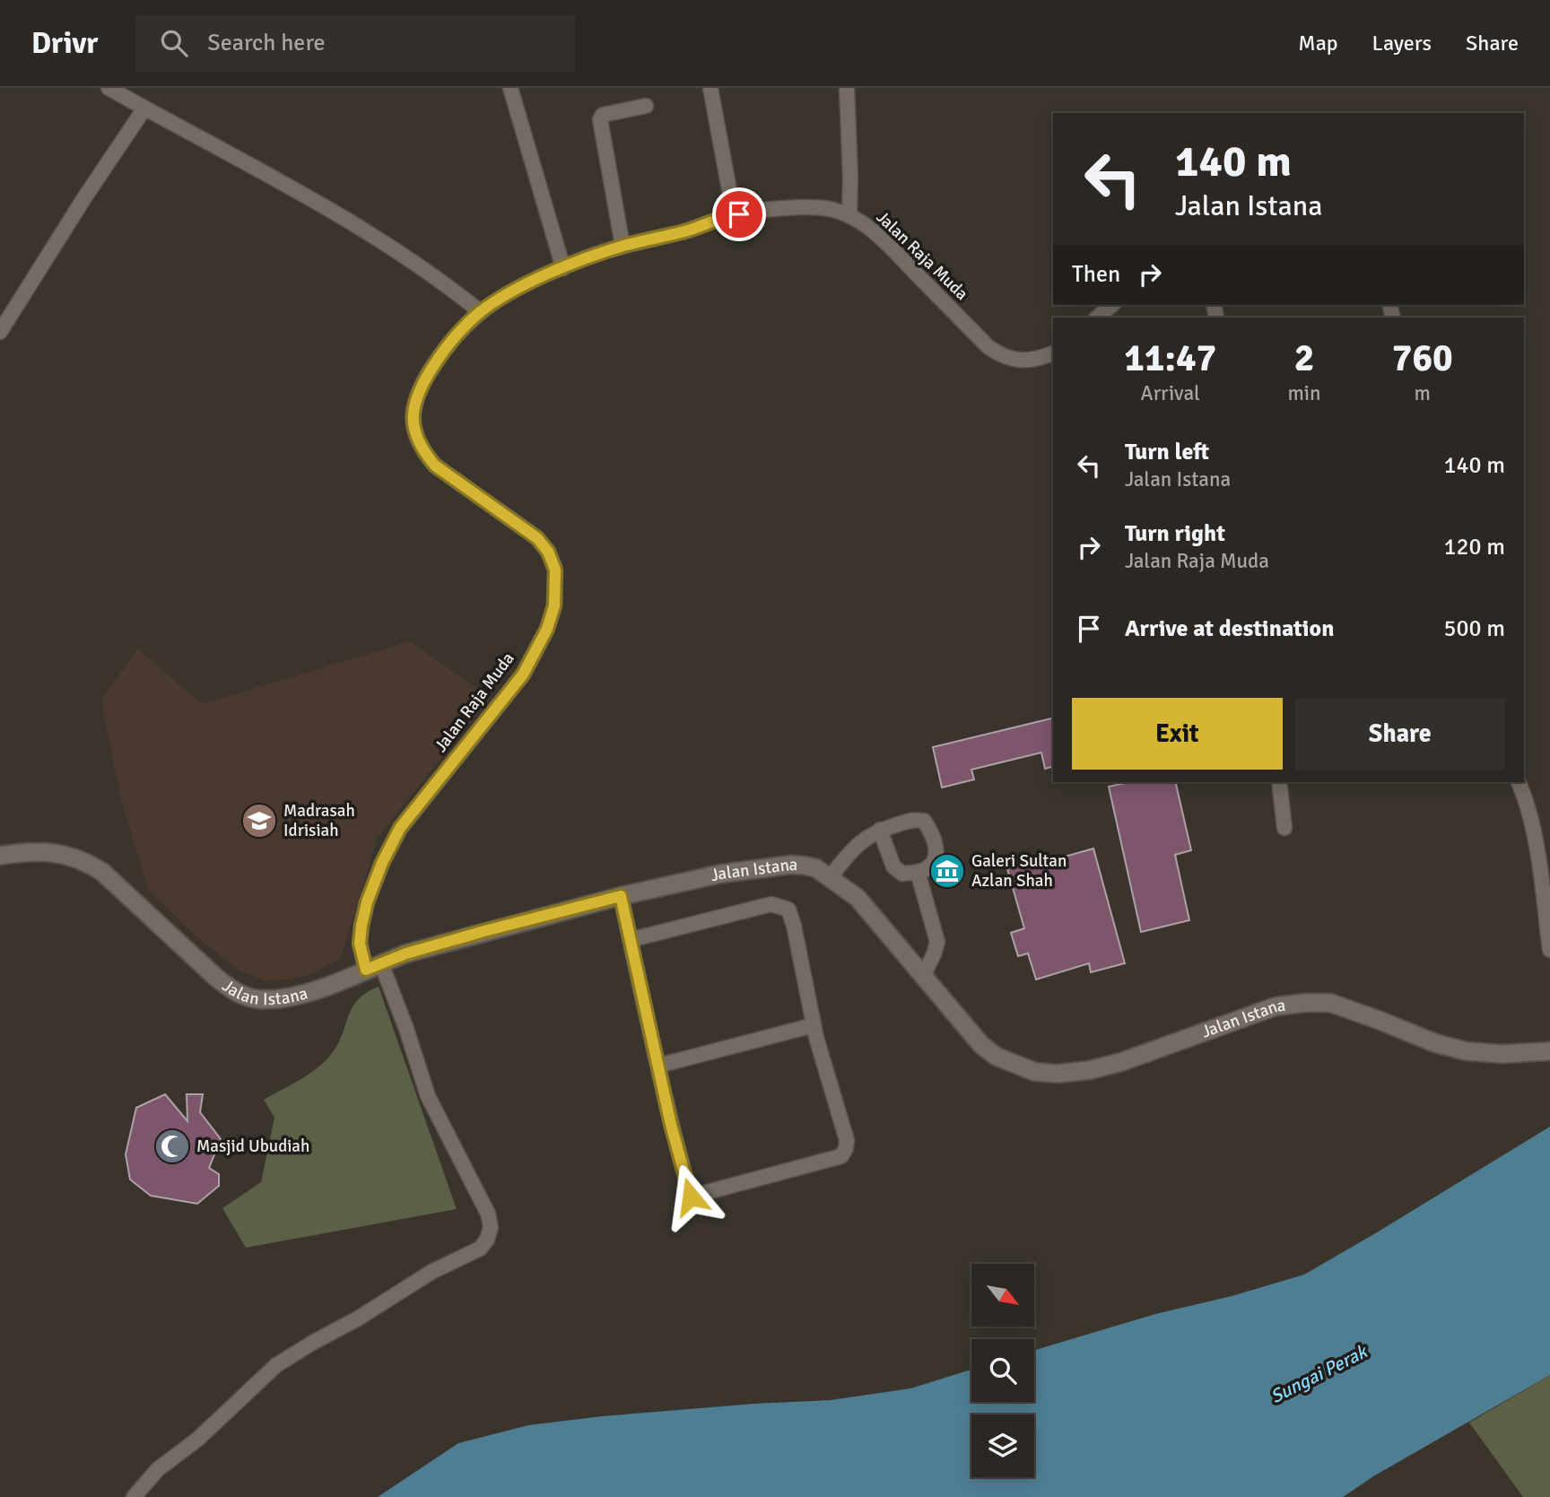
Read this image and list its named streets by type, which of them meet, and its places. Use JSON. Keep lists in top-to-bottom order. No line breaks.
{"streets":{"street":["Jalan Raja Muda","Jalan Istana"]},"crossings":[["Jalan Raja Muda","Jalan Istana"]],"water":["Sungai Perak"],"places":{"school or university":["Madrasah Idrisiah"],"museum":["Galeri Sultan Azlan Shah"],"mosque":["Masjid Ubudiah"]},"north":"bottom right","page":{"header":"Drivr","search":"Search here","nav":["Map","Layers","Share"],"turn":["140 m","Jalan Istana"],"then":"Then","eta":["11:47","Arrival","2","min","760","m"],"list":[{"name":"Turn left","note":"Jalan Istana","value":"140 m"},{"name":"Turn right","note":"Jalan Raja Muda","value":"120 m"},{"name":"Arrive at destination","value":"500 m"}],"buttons":["Exit","Share"]}}
